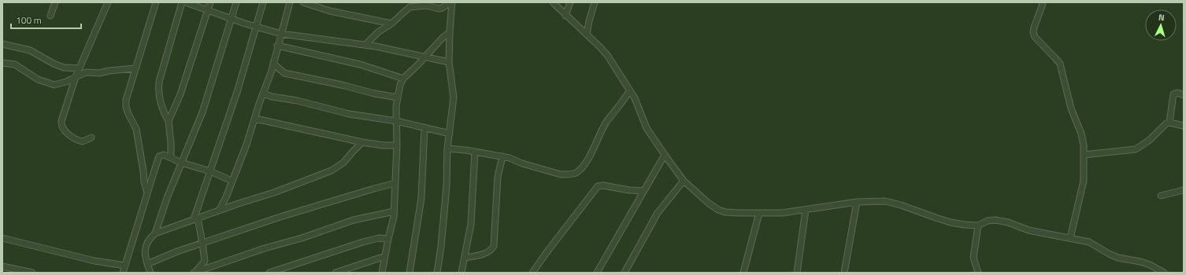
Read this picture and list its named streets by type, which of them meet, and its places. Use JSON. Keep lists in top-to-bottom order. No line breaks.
{"scale_bar":"100 m","north":"top"}
